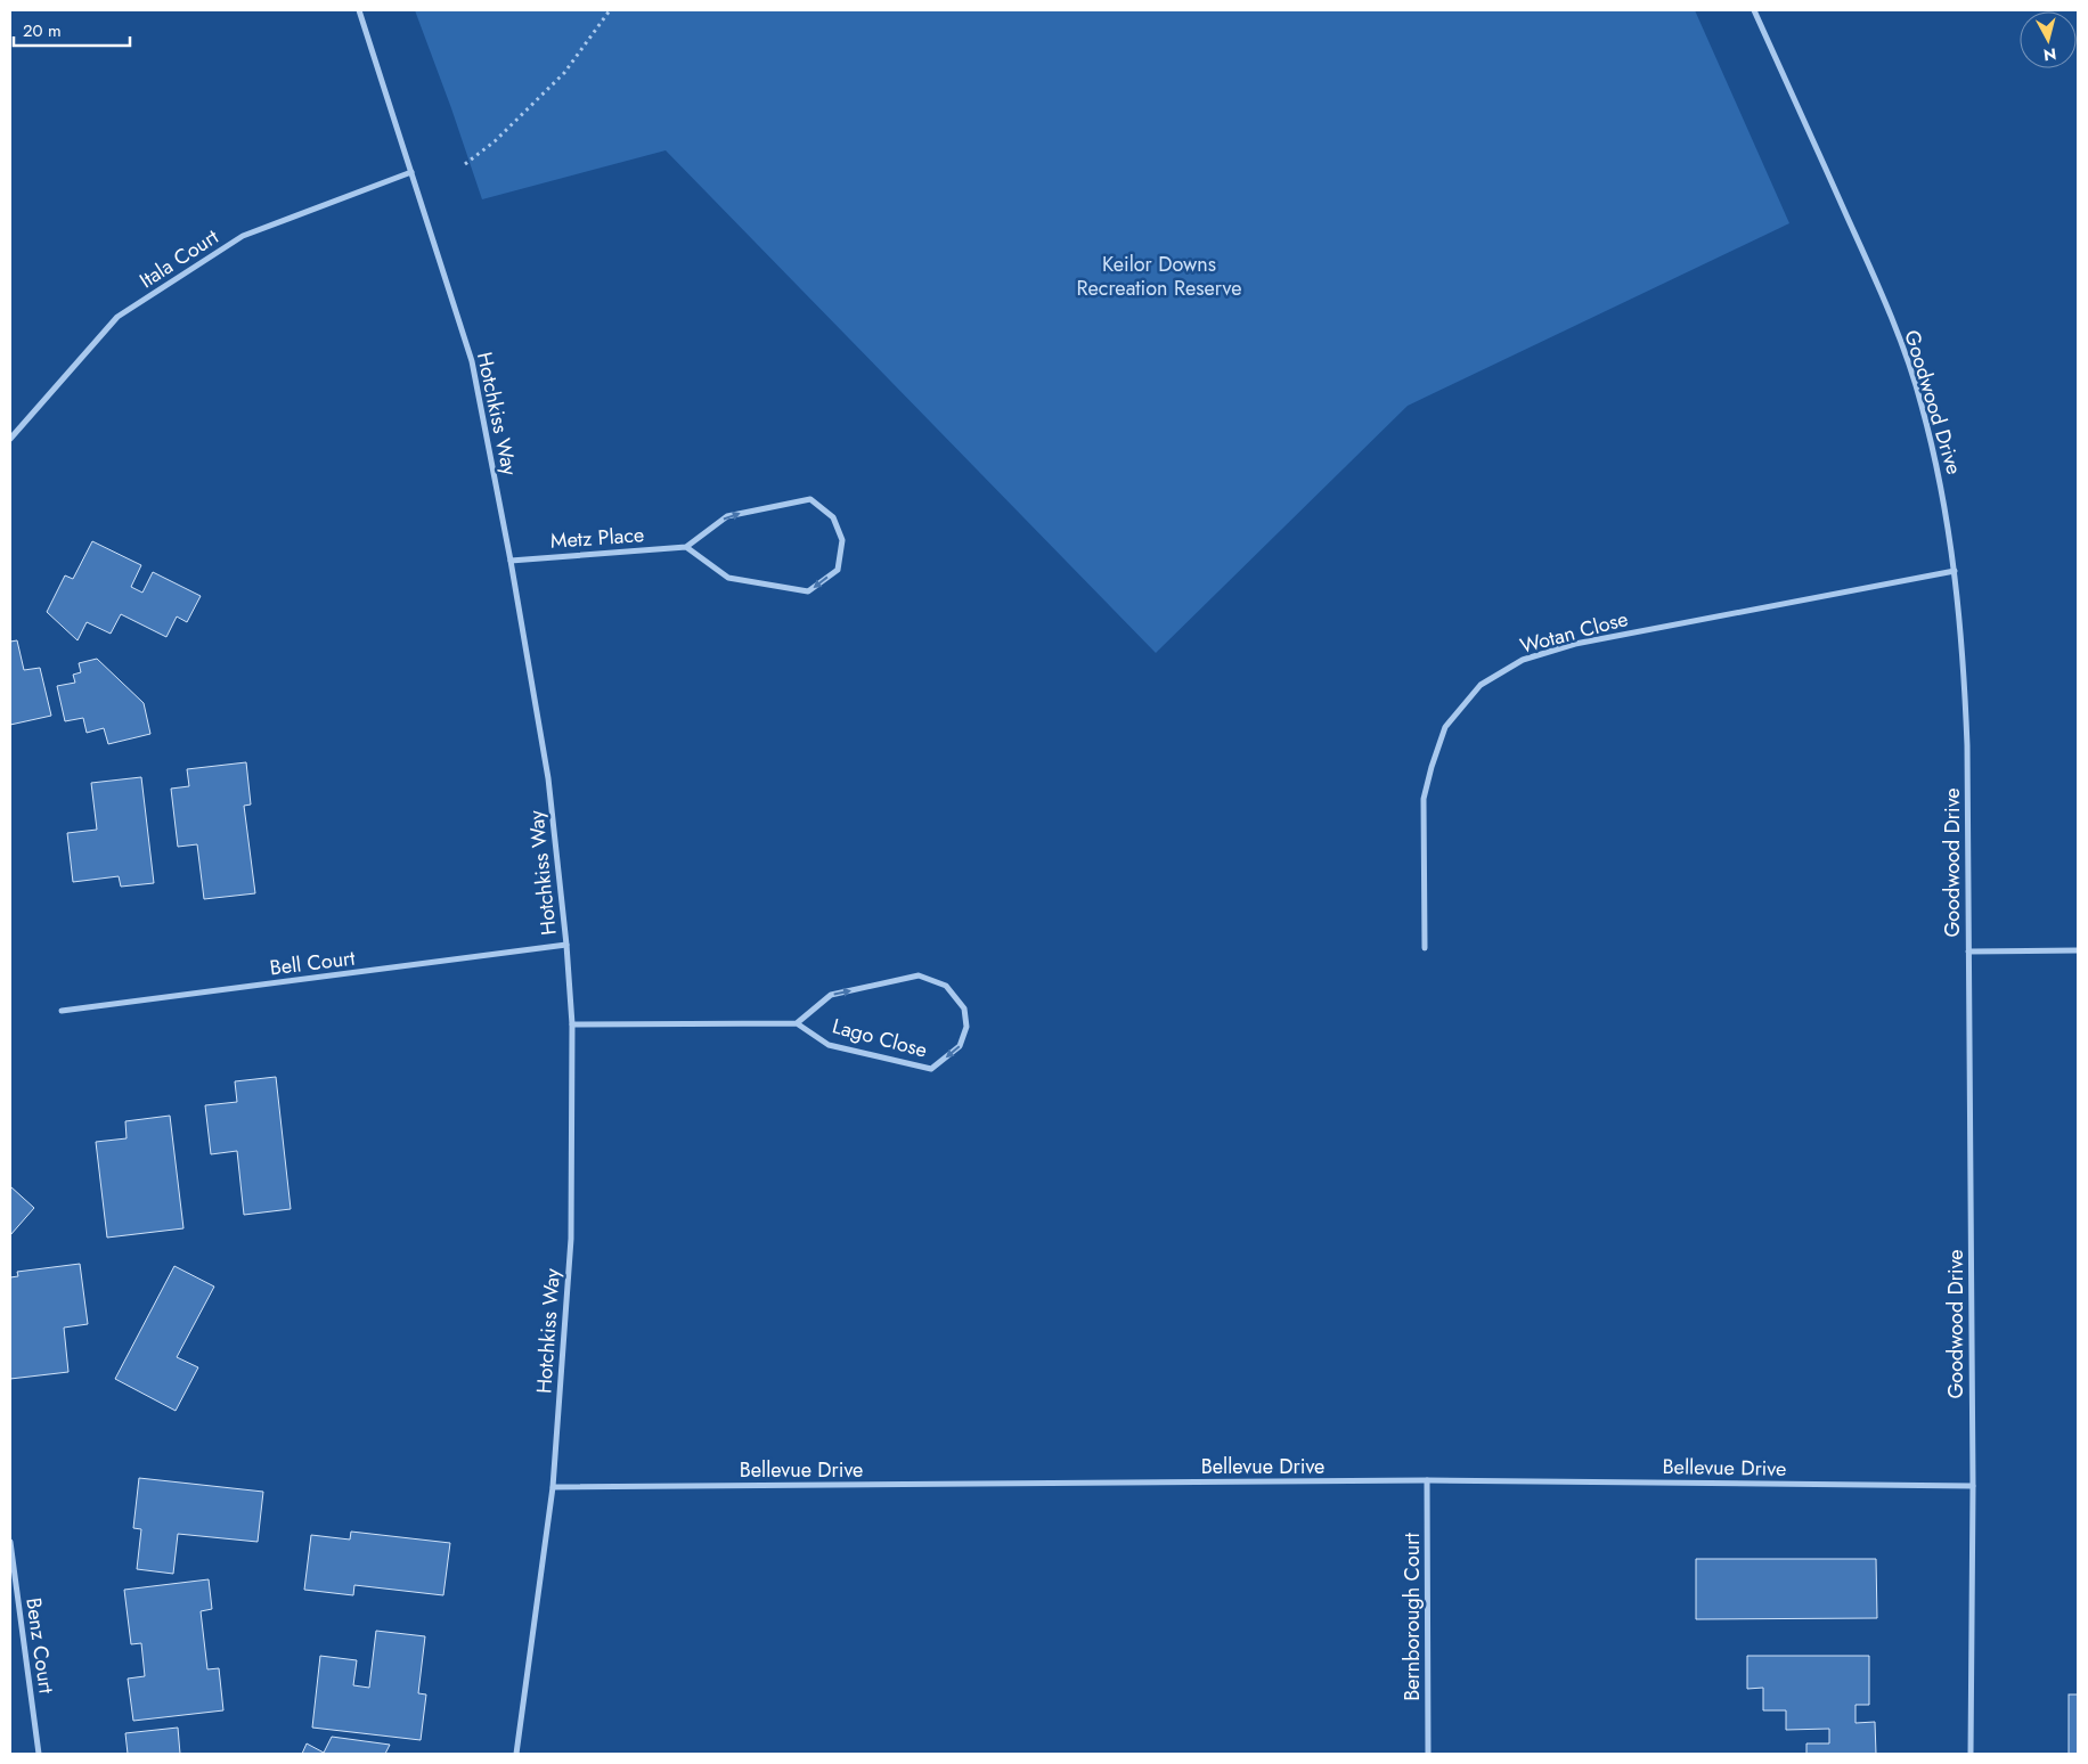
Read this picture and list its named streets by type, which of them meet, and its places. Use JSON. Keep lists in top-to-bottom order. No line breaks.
{"streets":{"street":["Itala Court","Goodwood Drive","Hotchkiss Way","Metz Place","Wotan Close","Bell Court","Lago Close","Bellevue Drive","Bernborough Court","Benz Court"]},"crossings":[["Itala Court","Hotchkiss Way"],["Goodwood Drive","Wotan Close"],["Goodwood Drive","Bellevue Drive"],["Hotchkiss Way","Metz Place"],["Hotchkiss Way","Bell Court"],["Hotchkiss Way","Bellevue Drive"],["Bellevue Drive","Bernborough Court"]],"parks":["Keilor Downs Recreation Reserve"],"scale_bar":"20 m","north":"bottom"}
